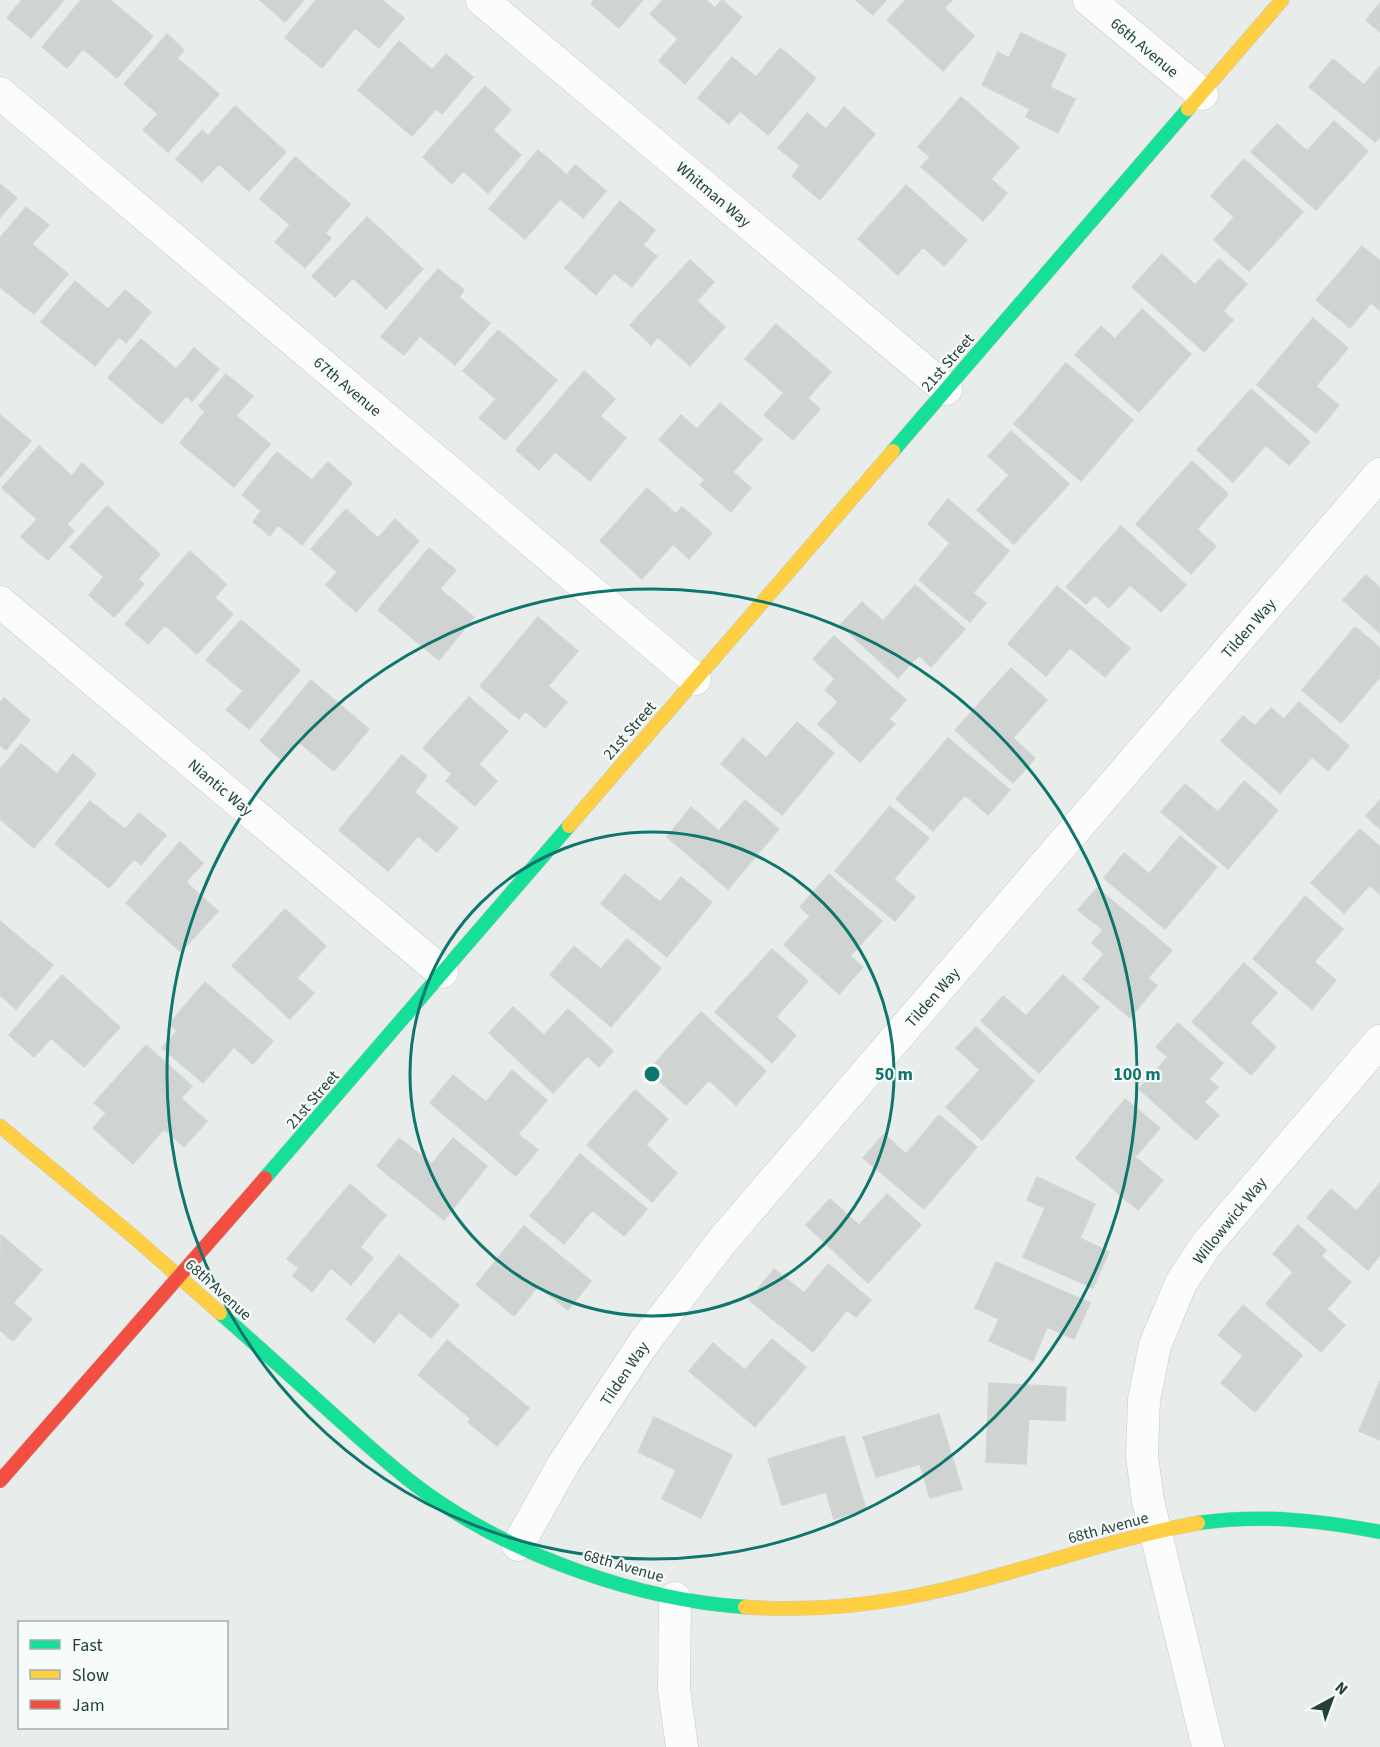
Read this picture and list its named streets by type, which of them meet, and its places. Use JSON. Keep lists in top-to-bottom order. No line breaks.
{"streets":{"street":["66th Avenue","Whitman Way","21st Street","67th Avenue","Tilden Way","Niantic Way","Willowwick Way","68th Avenue"]},"crossings":[["66th Avenue","21st Street"],["Whitman Way","21st Street"],["21st Street","67th Avenue"],["21st Street","Niantic Way"],["21st Street","68th Avenue"],["Tilden Way","68th Avenue"],["Willowwick Way","68th Avenue"]],"legend":["Fast","Slow","Jam"],"north":"top right","rings":["50 m","100 m"]}
